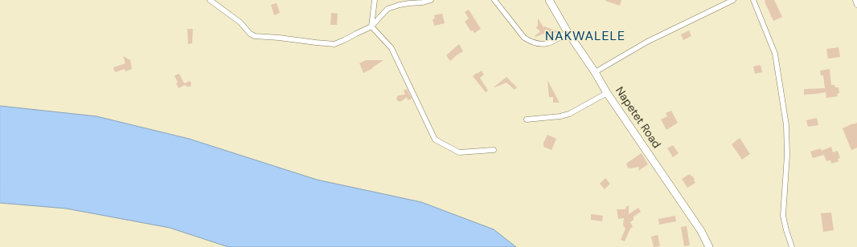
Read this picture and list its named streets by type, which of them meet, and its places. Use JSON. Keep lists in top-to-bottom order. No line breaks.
{"streets":{"main road":["Napetet Road"]},"districts":["NAKWALELE"]}
